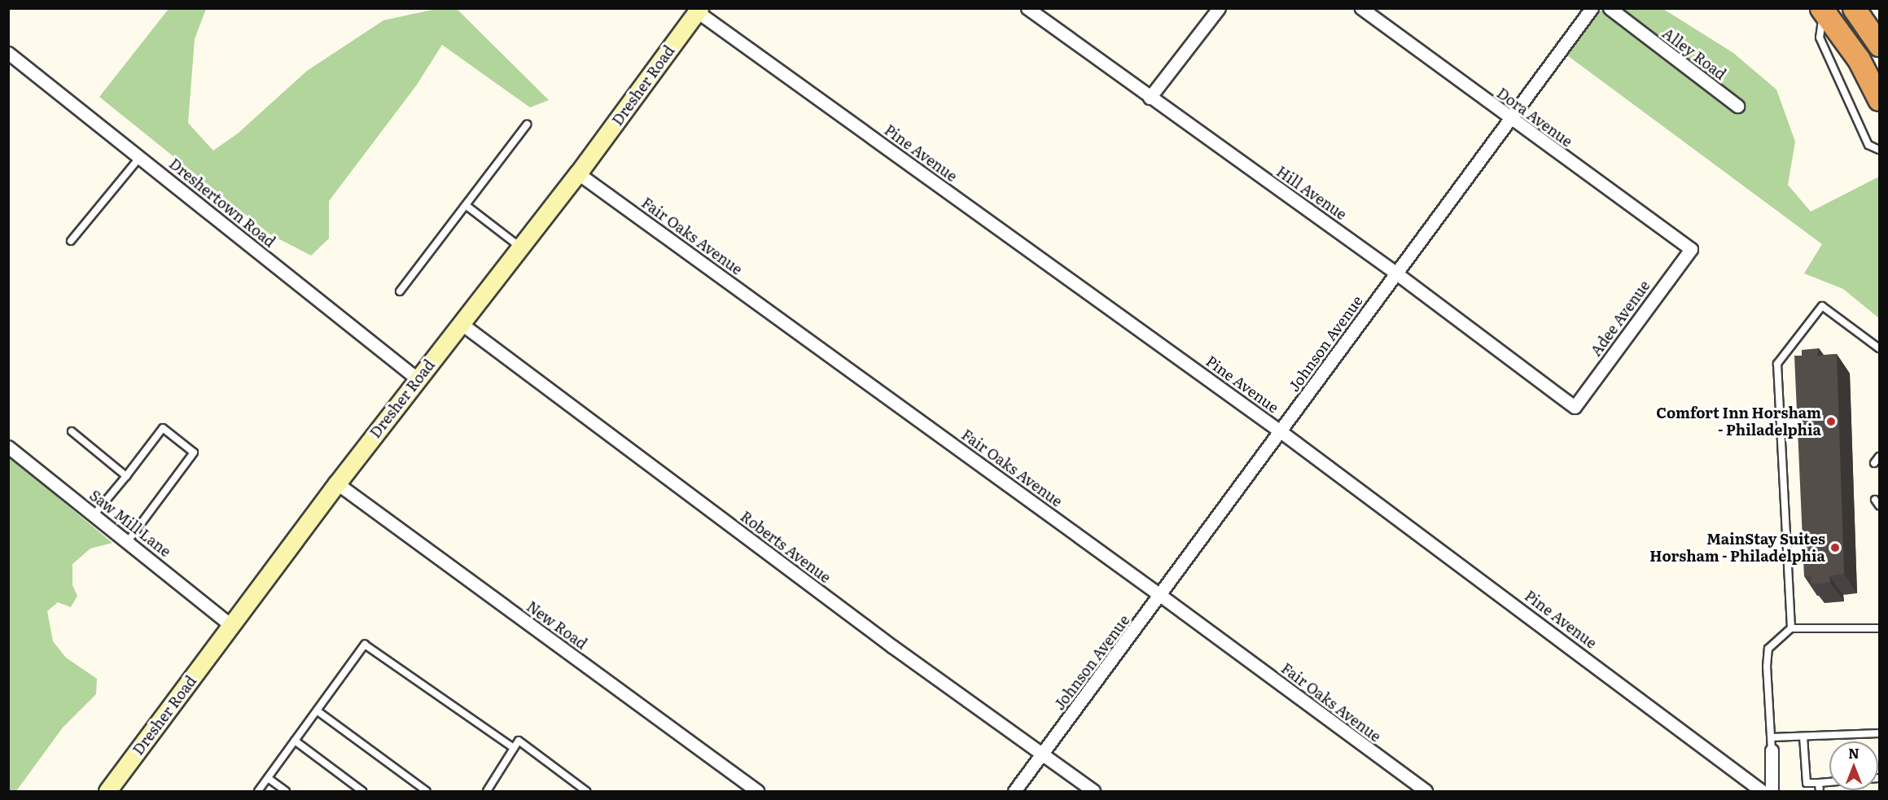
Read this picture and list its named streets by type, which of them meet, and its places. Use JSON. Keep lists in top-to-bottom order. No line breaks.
{"streets":{"main road":["Dresher Road"],"street":["Alley Road","Dora Avenue","Pine Avenue","Hill Avenue","Dreshertown Road","Fair Oaks Avenue","Adee Avenue","Johnson Avenue","Saw Mill Lane","Roberts Avenue","New Road"]},"crossings":[["Dresher Road","Pine Avenue"],["Dresher Road","Dreshertown Road"],["Dresher Road","Fair Oaks Avenue"],["Dresher Road","Saw Mill Lane"],["Dresher Road","Roberts Avenue"],["Dresher Road","New Road"],["Dora Avenue","Adee Avenue"],["Dora Avenue","Johnson Avenue"],["Pine Avenue","Johnson Avenue"],["Hill Avenue","Adee Avenue"],["Hill Avenue","Johnson Avenue"],["Fair Oaks Avenue","Johnson Avenue"],["Johnson Avenue","Roberts Avenue"]],"places":["Comfort Inn Horsham - Philadelphia","MainStay Suites Horsham - Philadelphia"],"north":"top"}
